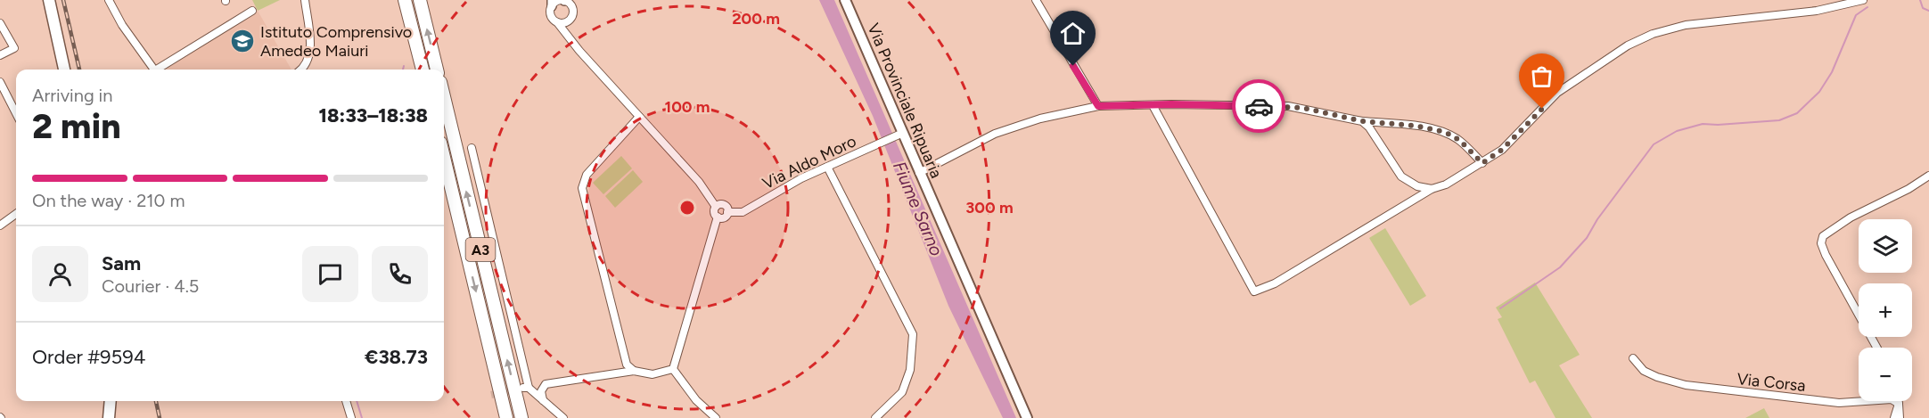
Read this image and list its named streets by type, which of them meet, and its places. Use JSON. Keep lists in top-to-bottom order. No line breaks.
{"streets":{"highway":["A3"],"main road":["Via Provinciale Ripuaria"],"street":["Via Aldo Moro","Via Corsa"]},"crossings":[["Via Provinciale Ripuaria","Via Aldo Moro"]],"water":["Fiume Sarno"],"places":{"school or university":["Istituto Comprensivo Amedeo Maiuri"]},"page":{"heading":["2 min","Arriving in","18:33–18:38"],"panel":["Sam","Courier · 4.5","Order #9594","€38.73"],"bar":"On the way · 210 m","map_buttons":["+","−"]},"rings":["200 m","100 m","300 m"]}
